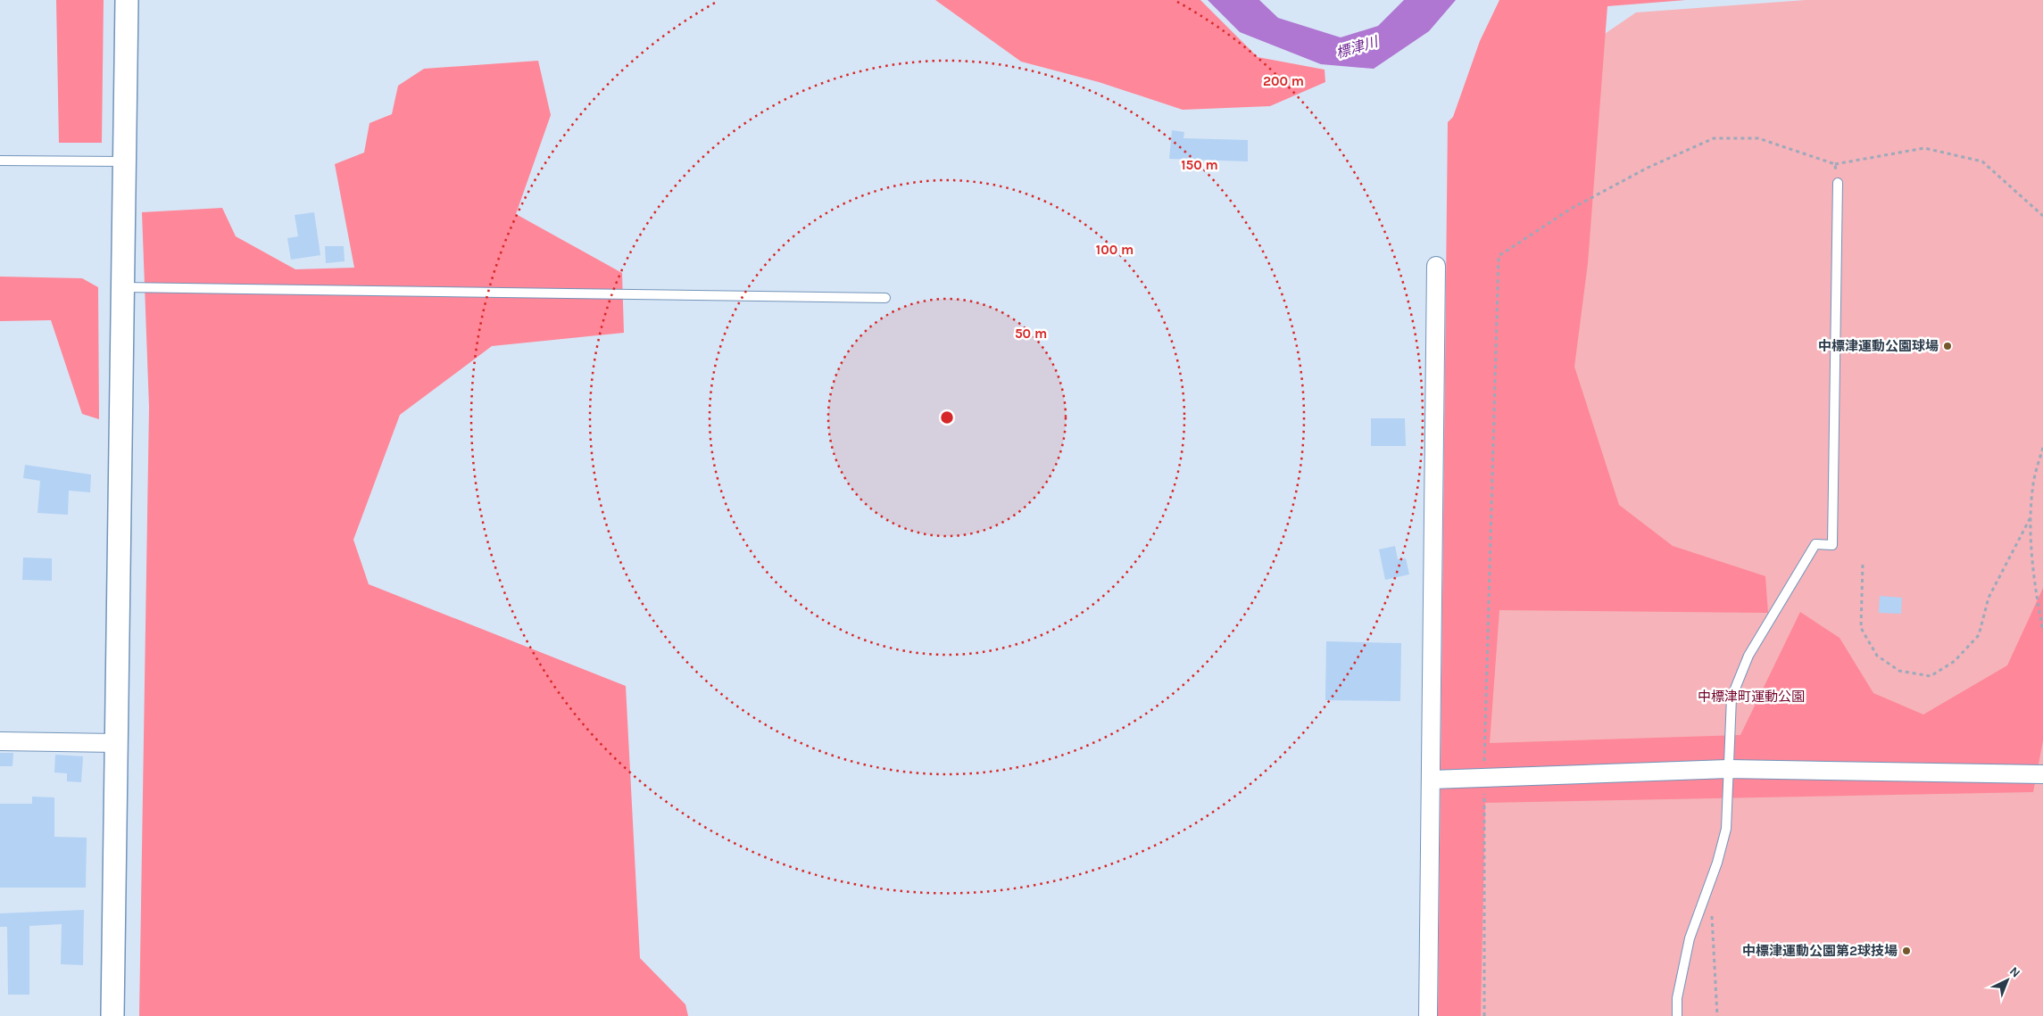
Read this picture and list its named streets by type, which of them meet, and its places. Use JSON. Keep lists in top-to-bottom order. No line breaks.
{"water":["標津川"],"parks":["中標津町運動公園"],"places":["中標津運動公園球場","中標津運動公園第2球技場"],"north":"top right","rings":["200 m","150 m","100 m","50 m"]}
